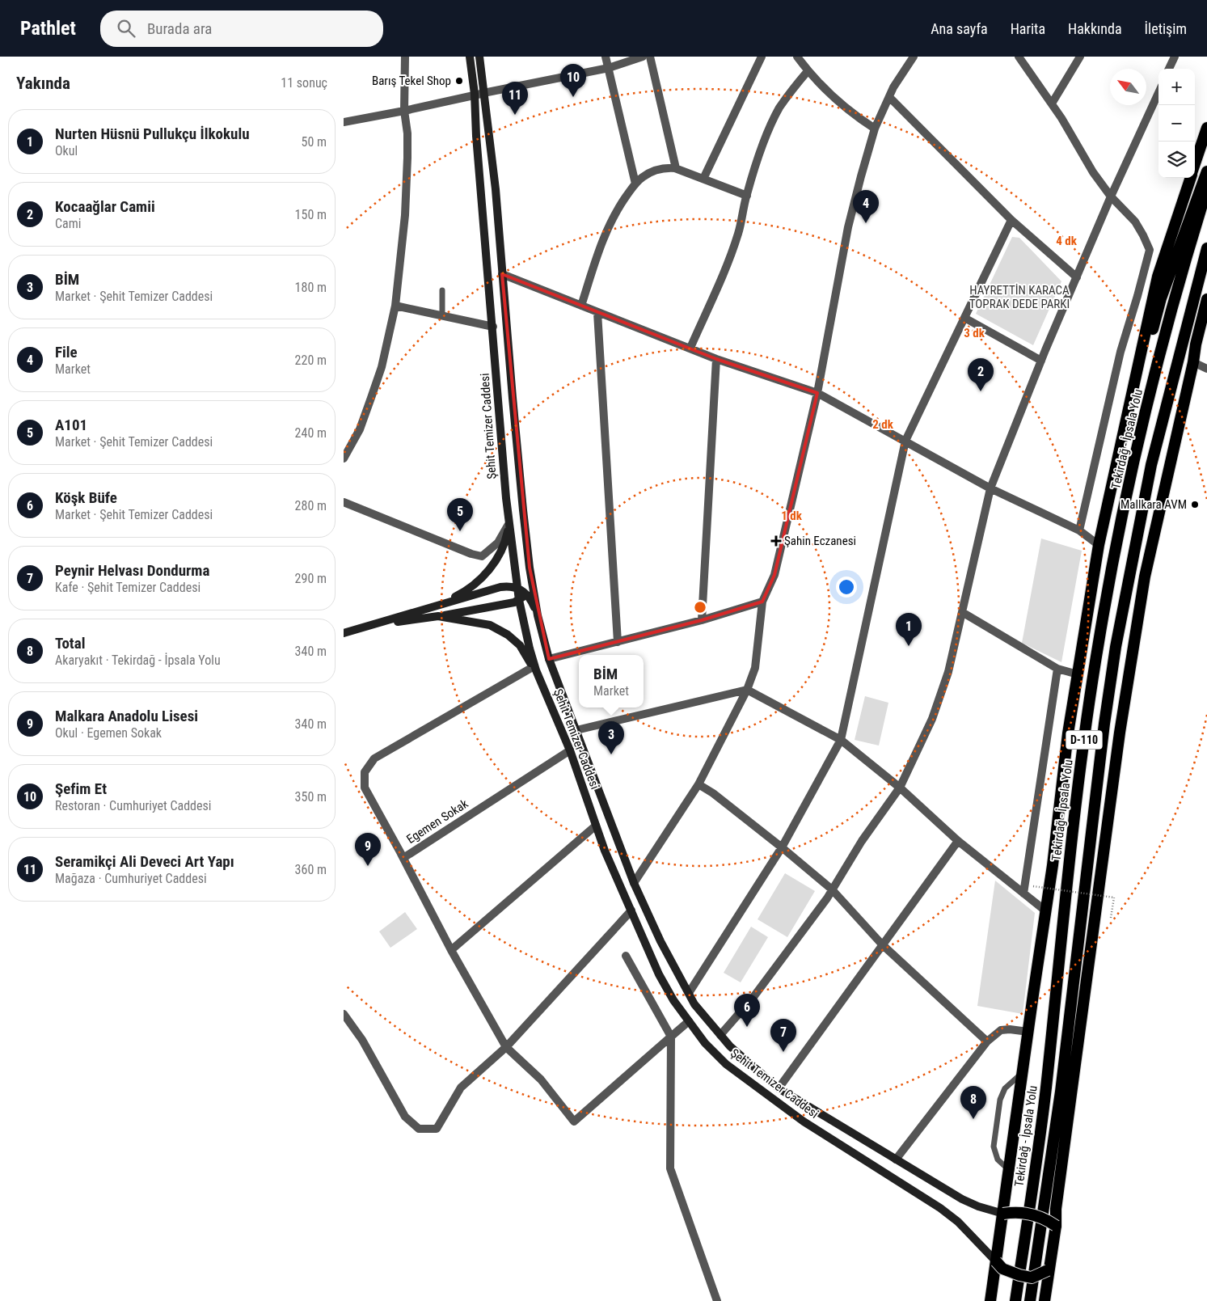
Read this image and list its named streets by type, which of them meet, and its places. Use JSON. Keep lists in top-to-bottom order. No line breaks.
{"streets":{"highway":["Tekirdağ - İpsala Yolu","D-110"],"main road":["Şehit Temizer Caddesi"],"street":["Egemen Sokak"]},"crossings":[["Şehit Temizer Caddesi","Egemen Sokak"]],"parks":["HAYRETTİN KARACA TOPRAK DEDE PARKI"],"places":{"other":["Barış Tekel Shop","Mallkara AVM"],"health":["Şahin Eczanesi"]},"north":"top left","page":{"header":"Pathlet","search":"Burada ara","nav":["Ana sayfa","Harita","Hakkında","İletişim"],"heading":["Yakında","11 sonuç"],"pins":["10","11","4","2","5","1","3","9","6","7","8"],"map_buttons":["+","−"],"list":[{"mark":"1","name":"Nurten Hüsnü Pullukçu İlkokulu","note":"Okul","value":"50 m"},{"mark":"2","name":"Kocaağlar Camii","note":"Cami","value":"150 m"},{"mark":"3","name":"BİM","note":"Market · Şehit Temizer Caddesi","value":"180 m"},{"mark":"4","name":"File","note":"Market","value":"220 m"},{"mark":"5","name":"A101","note":"Market · Şehit Temizer Caddesi","value":"240 m"},{"mark":"6","name":"Köşk Büfe","note":"Market · Şehit Temizer Caddesi","value":"280 m"},{"mark":"7","name":"Peynir Helvası Dondurma","note":"Kafe · Şehit Temizer Caddesi","value":"290 m"},{"mark":"8","name":"Total","note":"Akaryakıt · Tekirdağ - İpsala Yolu","value":"340 m"},{"mark":"9","name":"Malkara Anadolu Lisesi","note":"Okul · Egemen Sokak","value":"340 m"},{"mark":"10","name":"Şefim Et","note":"Restoran · Cumhuriyet Caddesi","value":"350 m"},{"mark":"11","name":"Seramikçi Ali Deveci Art Yapı","note":"Mağaza · Cumhuriyet Caddesi","value":"360 m"}],"popup":["BİM","Market"]},"rings":["4 dk","3 dk","2 dk","1 dk"]}
